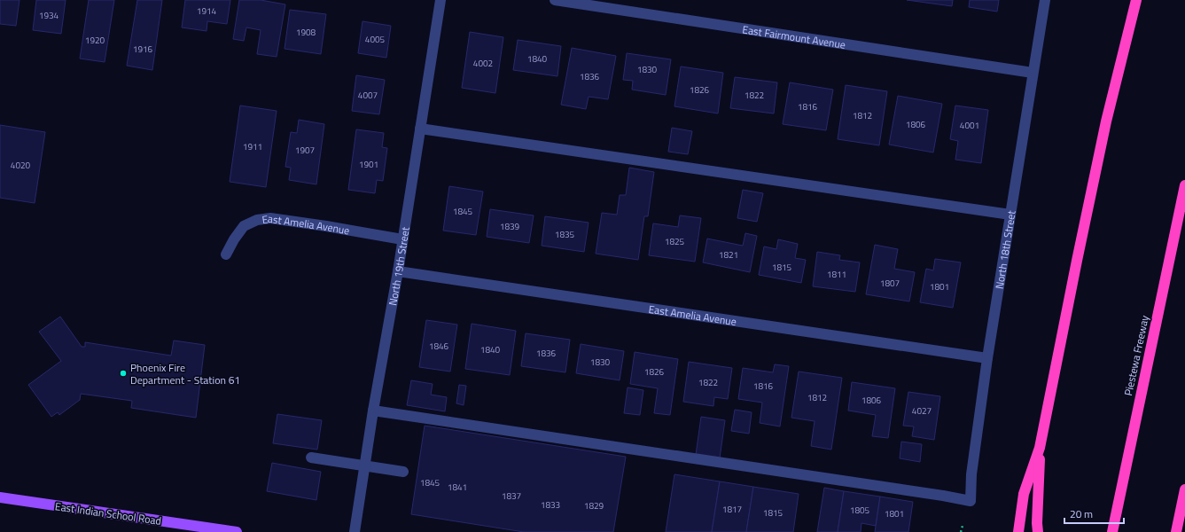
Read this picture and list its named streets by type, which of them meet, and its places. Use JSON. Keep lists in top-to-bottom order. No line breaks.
{"streets":{"highway":["Piestewa Freeway"],"main road":["East Indian School Road"],"street":["East Fairmount Avenue","East Amelia Avenue","North 18th Street","North 19th Street"]},"crossings":[["East Fairmount Avenue","North 18th Street"],["East Amelia Avenue","North 18th Street"],["East Amelia Avenue","North 19th Street"],["North 18th Street","North 19th Street"]],"places":["Phoenix Fire Department - Station 61"],"house_numbers":["1914","1934","1908","4005","1920","1916","1840","4002","1830","1836","1826","4007","1822","1816","1812","1806","4001","1911","1907","1901","4020","1845","1839","1835","1825","1821","1815","1811","1807","1801","1846","1840","1836","1830","1826","1822","1816","1812","1806","4027","1845","1841","1837","1833","1829","1817","1805","1815","1801"],"scale_bar":"20 m"}
